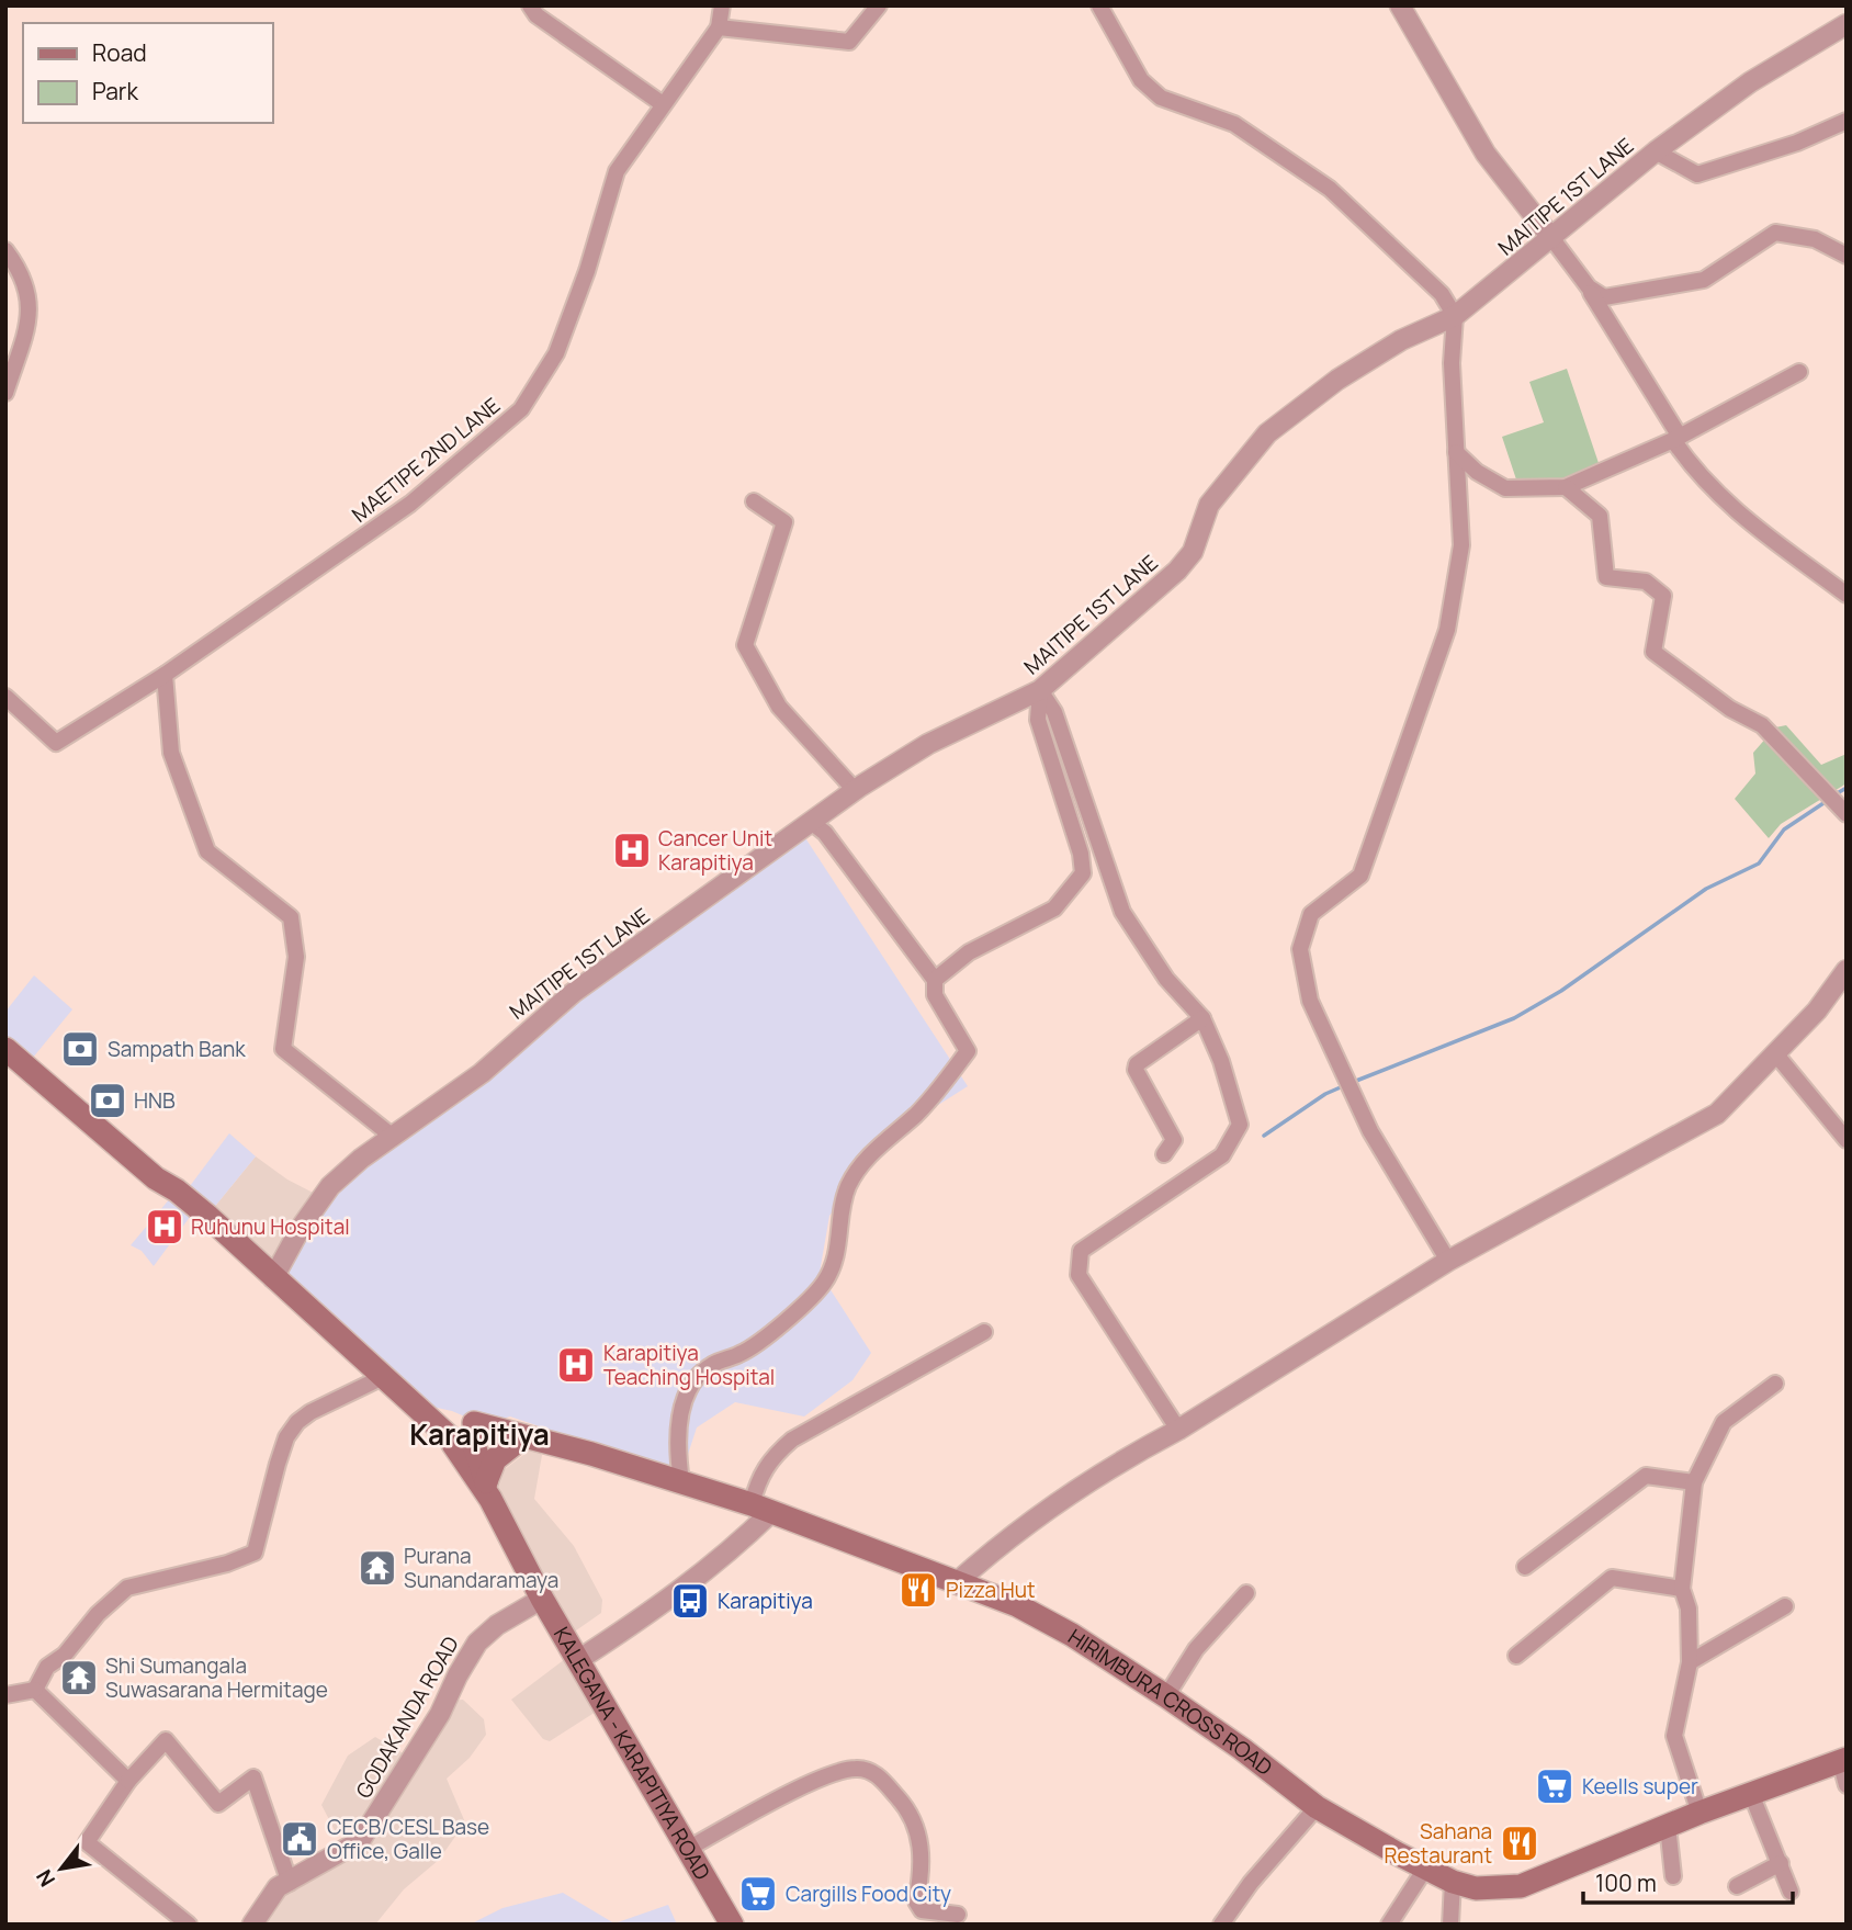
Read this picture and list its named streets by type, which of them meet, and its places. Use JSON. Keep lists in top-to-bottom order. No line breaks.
{"streets":{"main road":["HIRIMBURA CROSS ROAD","KALEGANA - KARAPITIYA ROAD"],"street":["MAITIPE 1ST LANE","MAETIPE 2ND LANE","GODAKANDA ROAD"]},"crossings":[["MAITIPE 1ST LANE","KALEGANA - KARAPITIYA ROAD"],["GODAKANDA ROAD","KALEGANA - KARAPITIYA ROAD"]],"districts":["Karapitiya"],"places":{"hospital":["Cancer Unit Karapitiya","Ruhunu Hospital","Karapitiya Teaching Hospital"],"bank":["Sampath Bank","HNB"],"temple":["Purana Sunandaramaya","Shi Sumangala Suwasarana Hermitage"],"restaurant":["Pizza Hut","Sahana Restaurant"],"bus stop":["Karapitiya"],"supermarket":["Keells super","Cargills Food City"],"public building":["CECB/CESL Base Office, Galle"]},"legend":["Road","Park"],"scale_bar":"100 m","north":"bottom left"}
